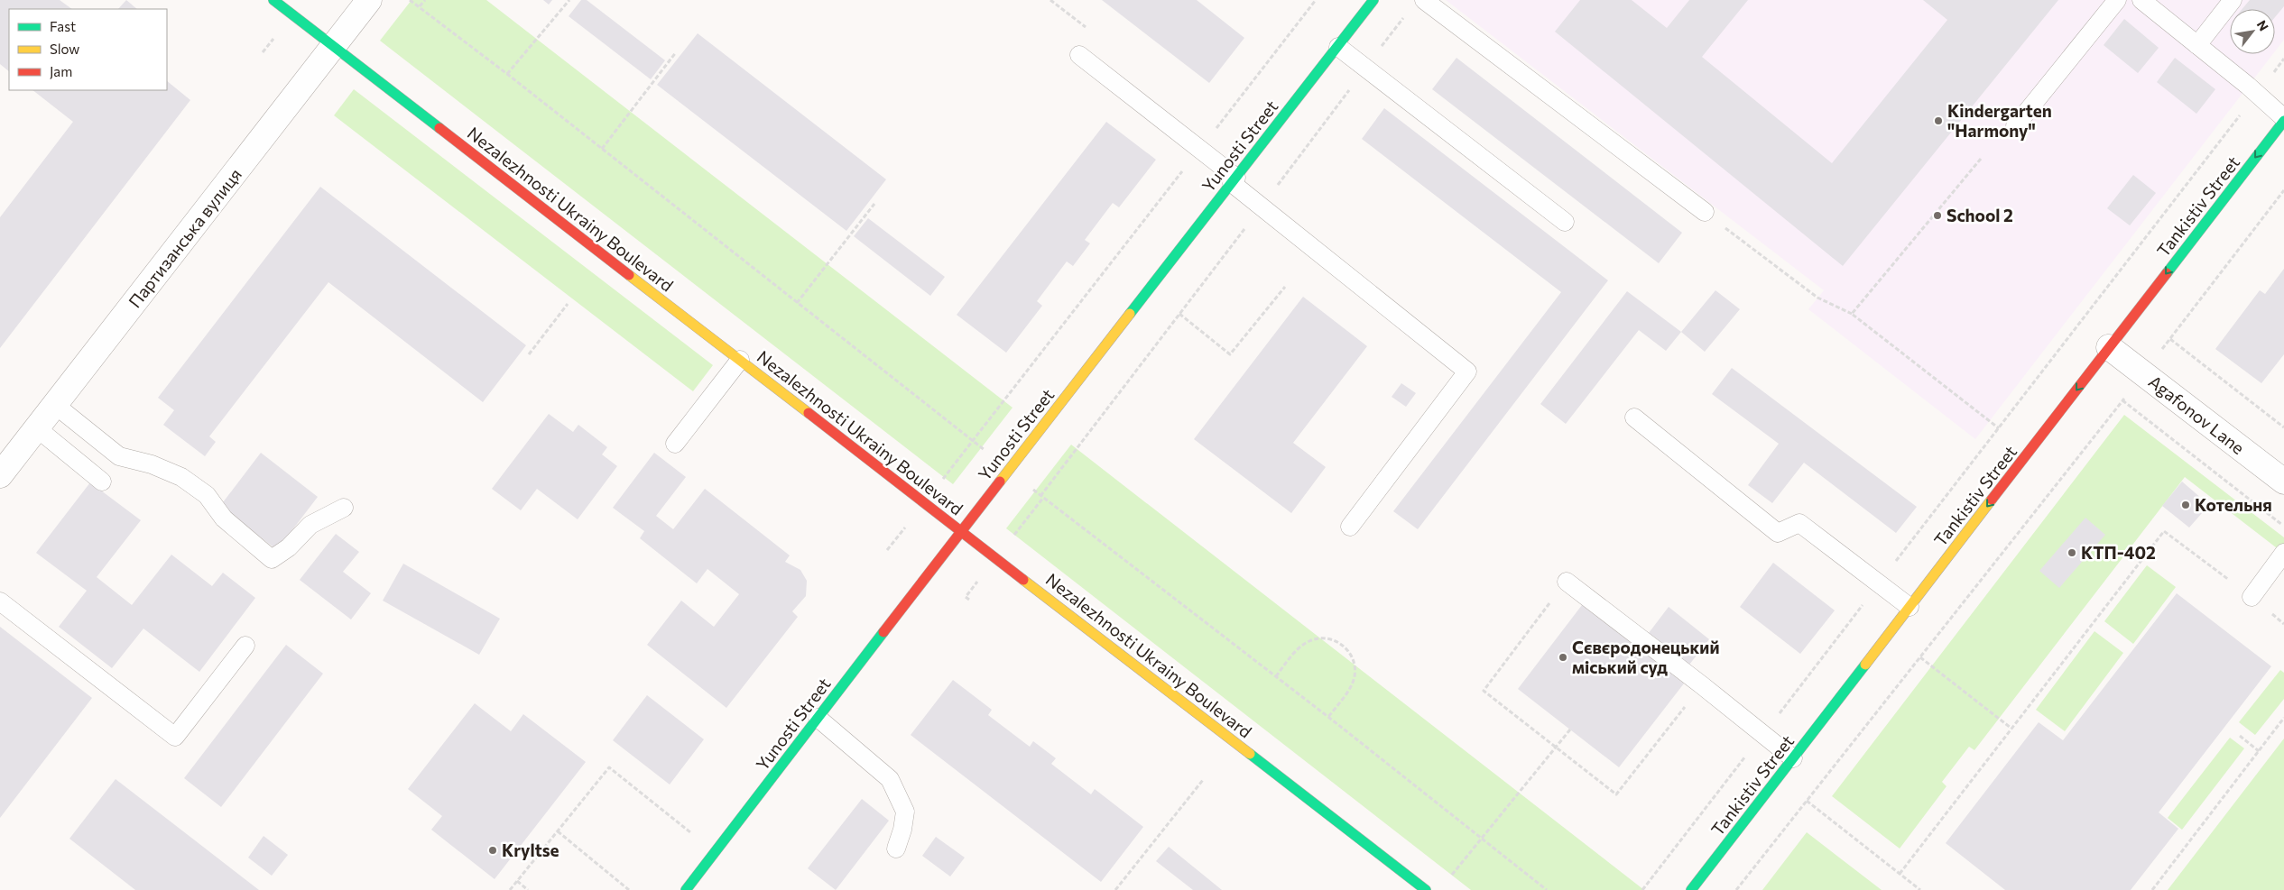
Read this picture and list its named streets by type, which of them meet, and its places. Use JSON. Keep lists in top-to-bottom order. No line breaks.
{"streets":{"street":["Yunosti Street","Tankistiv Street","Nezalezhnosti Ukrainy Boulevard","Партизанська вулиця","Agafonov Lane"]},"crossings":[["Yunosti Street","Nezalezhnosti Ukrainy Boulevard"],["Tankistiv Street","Agafonov Lane"],["Nezalezhnosti Ukrainy Boulevard","Партизанська вулиця"]],"one_way":["Tankistiv Street"],"places":["Kindergarten \"Harmony\"","School 2","Котельня","КТП-402","Сєвєродонецький міський суд","Kryltse"],"legend":["Fast","Slow","Jam"],"north":"top right"}
